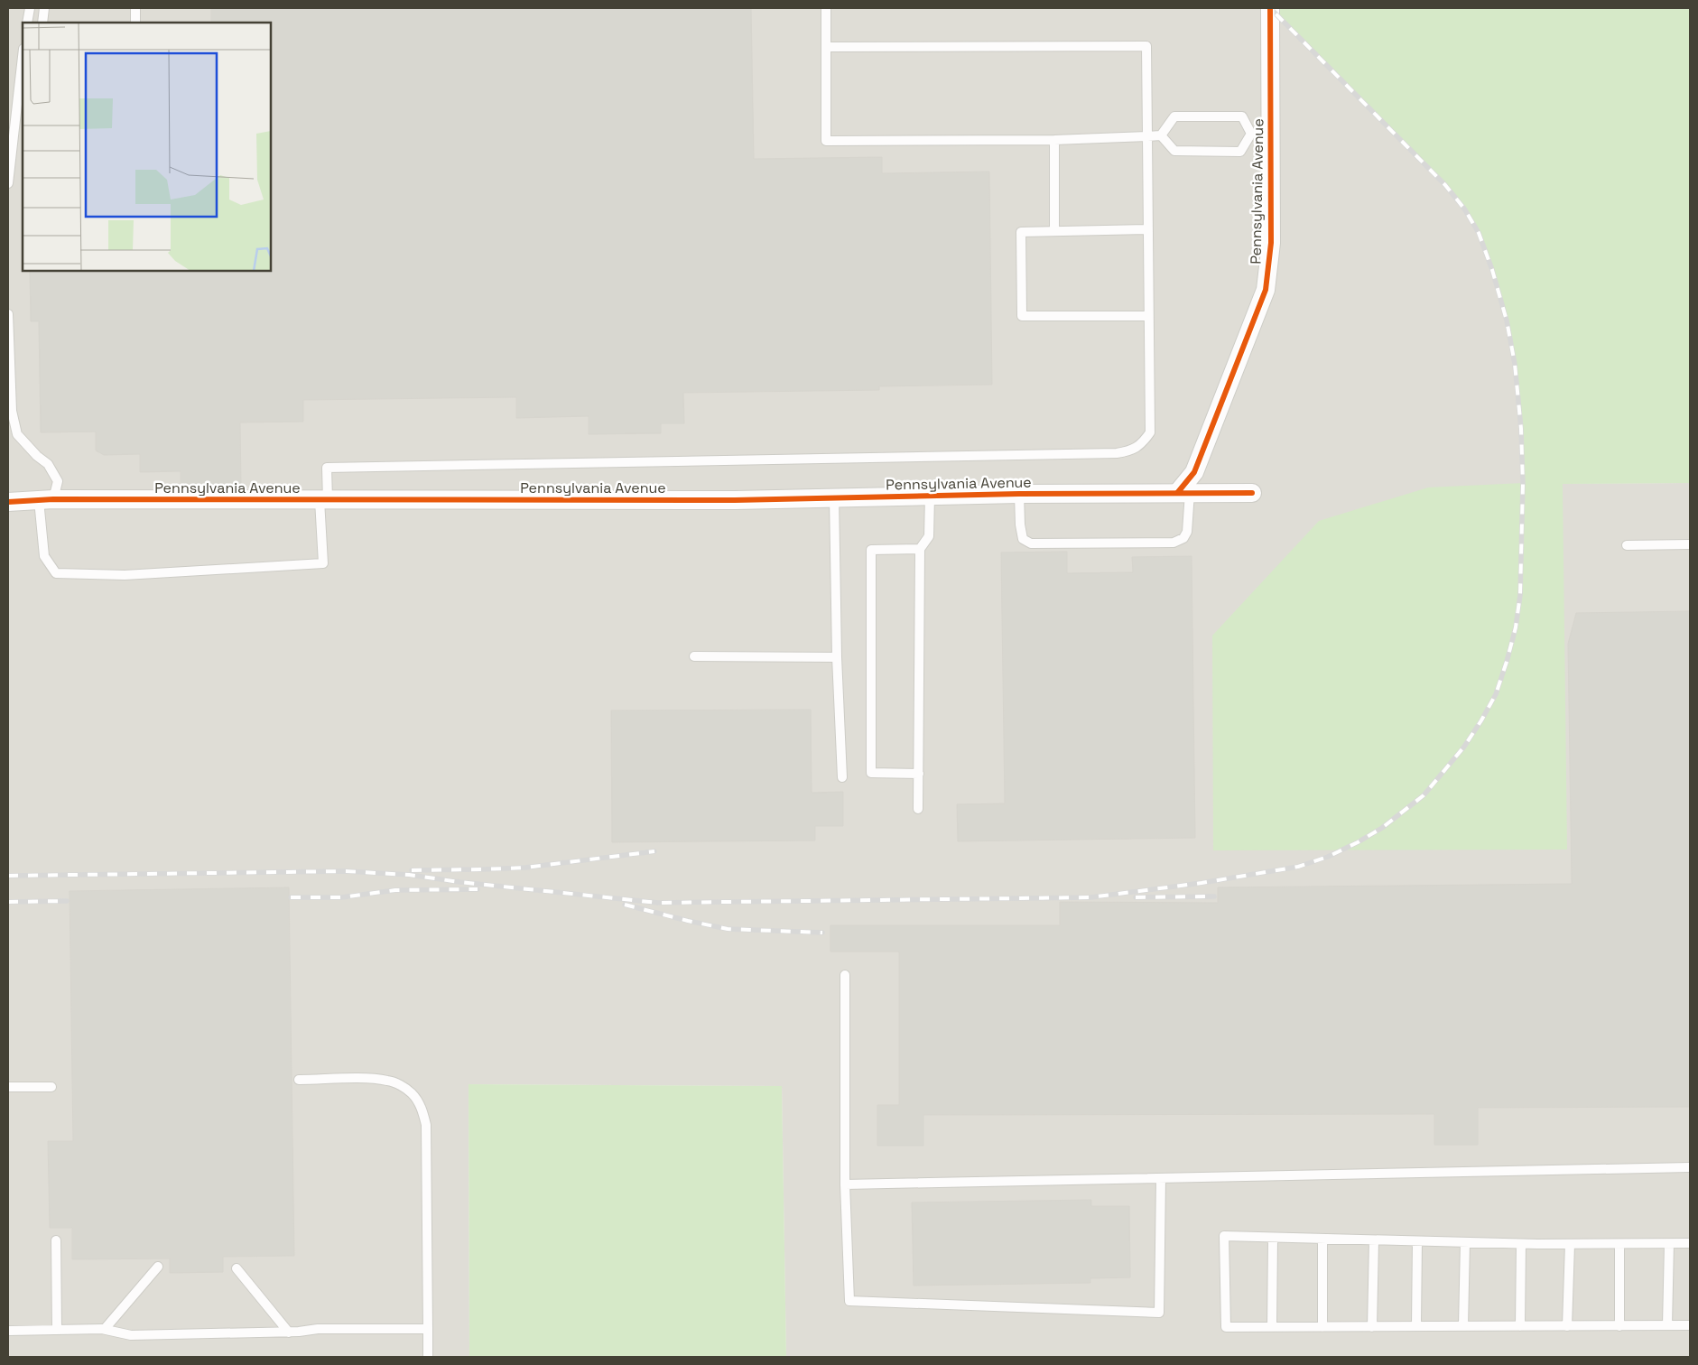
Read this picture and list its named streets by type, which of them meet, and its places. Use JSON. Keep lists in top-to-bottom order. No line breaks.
{"streets":{"street":["Pennsylvania Avenue"]}}
